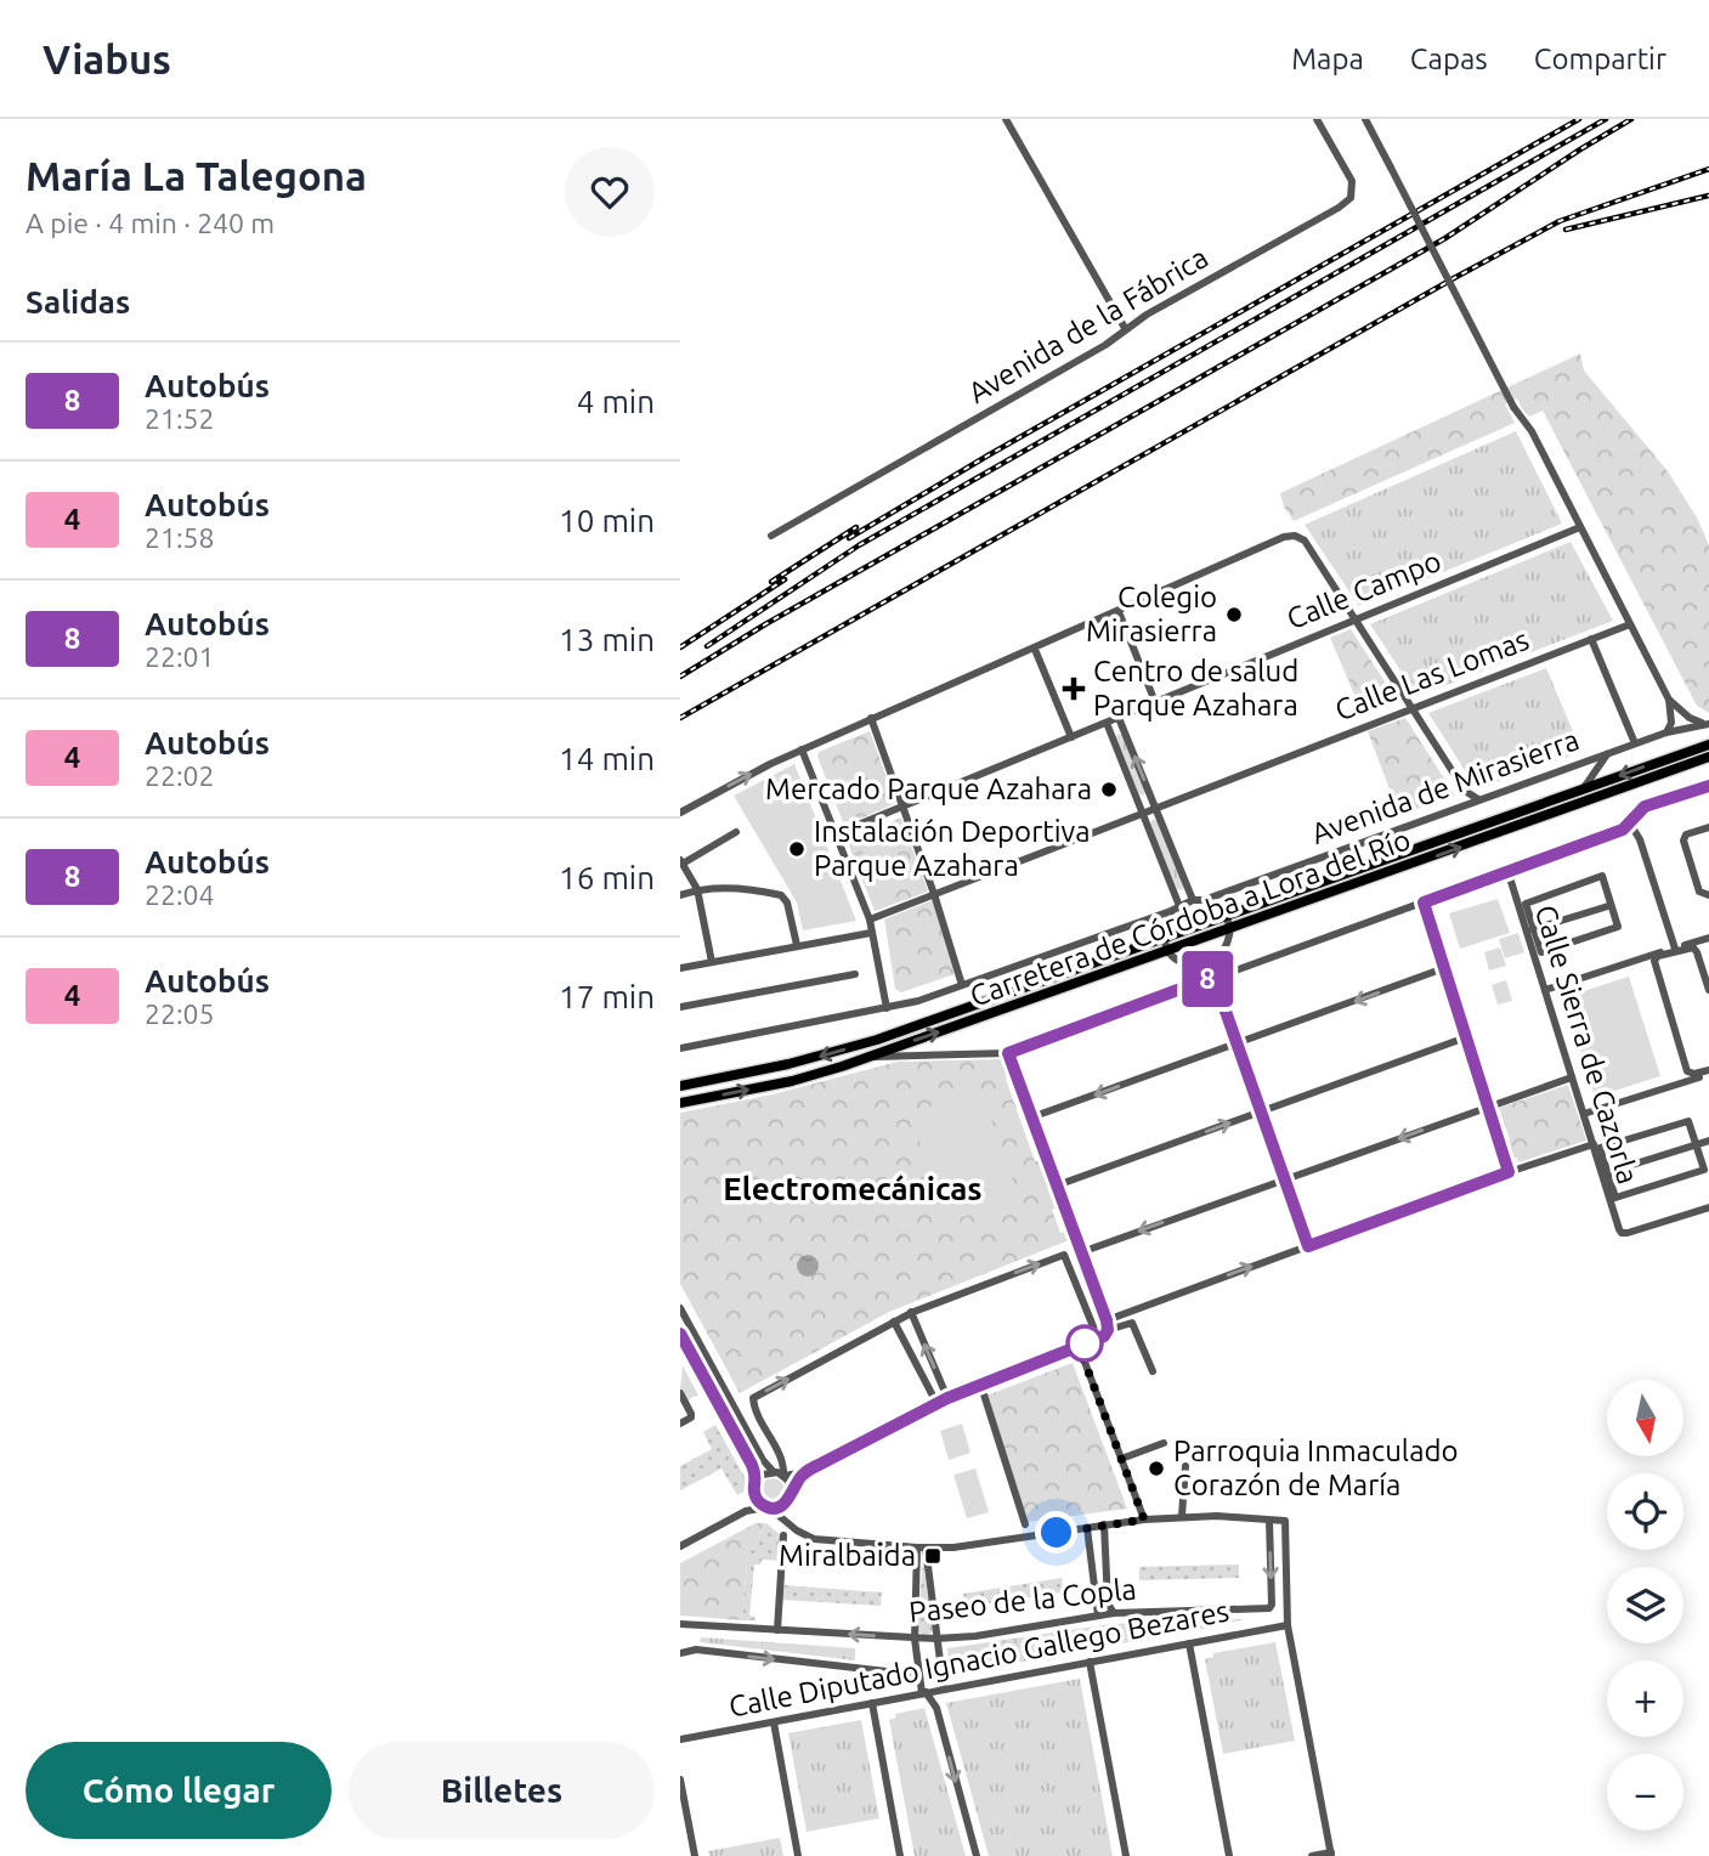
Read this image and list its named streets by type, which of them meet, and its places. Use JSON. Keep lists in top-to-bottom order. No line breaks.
{"streets":{"main road":["Carretera de Córdoba a Lora del Río"],"street":["Avenida de la Fábrica","Calle Campo","Calle Las Lomas","Avenida de Mirasierra","Calle Sierra de Cazorla","Paseo de la Copla","Calle Diputado Ignacio Gallego Bezares"]},"districts":["Electromecánicas"],"places":{"other":["Colegio Mirasierra","Mercado Parque Azahara","Instalación Deportiva Parque Azahara","Parroquia Inmaculado Corazón de María"],"health":["Centro de salud Parque Azahara"],"transit":["Miralbaida"]},"lines":["bus line 8"],"north":"bottom","page":{"header":"Viabus","nav":["Mapa","Capas","Compartir"],"heading":[["María La Talegona","A pie · 4 min · 240 m"],"Salidas"],"on_map":"8","list":[{"mark":"8","name":"Autobús","note":"21:52","value":"4 min"},{"mark":"4","name":"Autobús","note":"21:58","value":"10 min"},{"mark":"8","name":"Autobús","note":"22:01","value":"13 min"},{"mark":"4","name":"Autobús","note":"22:02","value":"14 min"},{"mark":"8","name":"Autobús","note":"22:04","value":"16 min"},{"mark":"4","name":"Autobús","note":"22:05","value":"17 min"}],"map_buttons":["+","−"],"buttons":["Cómo llegar","Billetes"]}}
